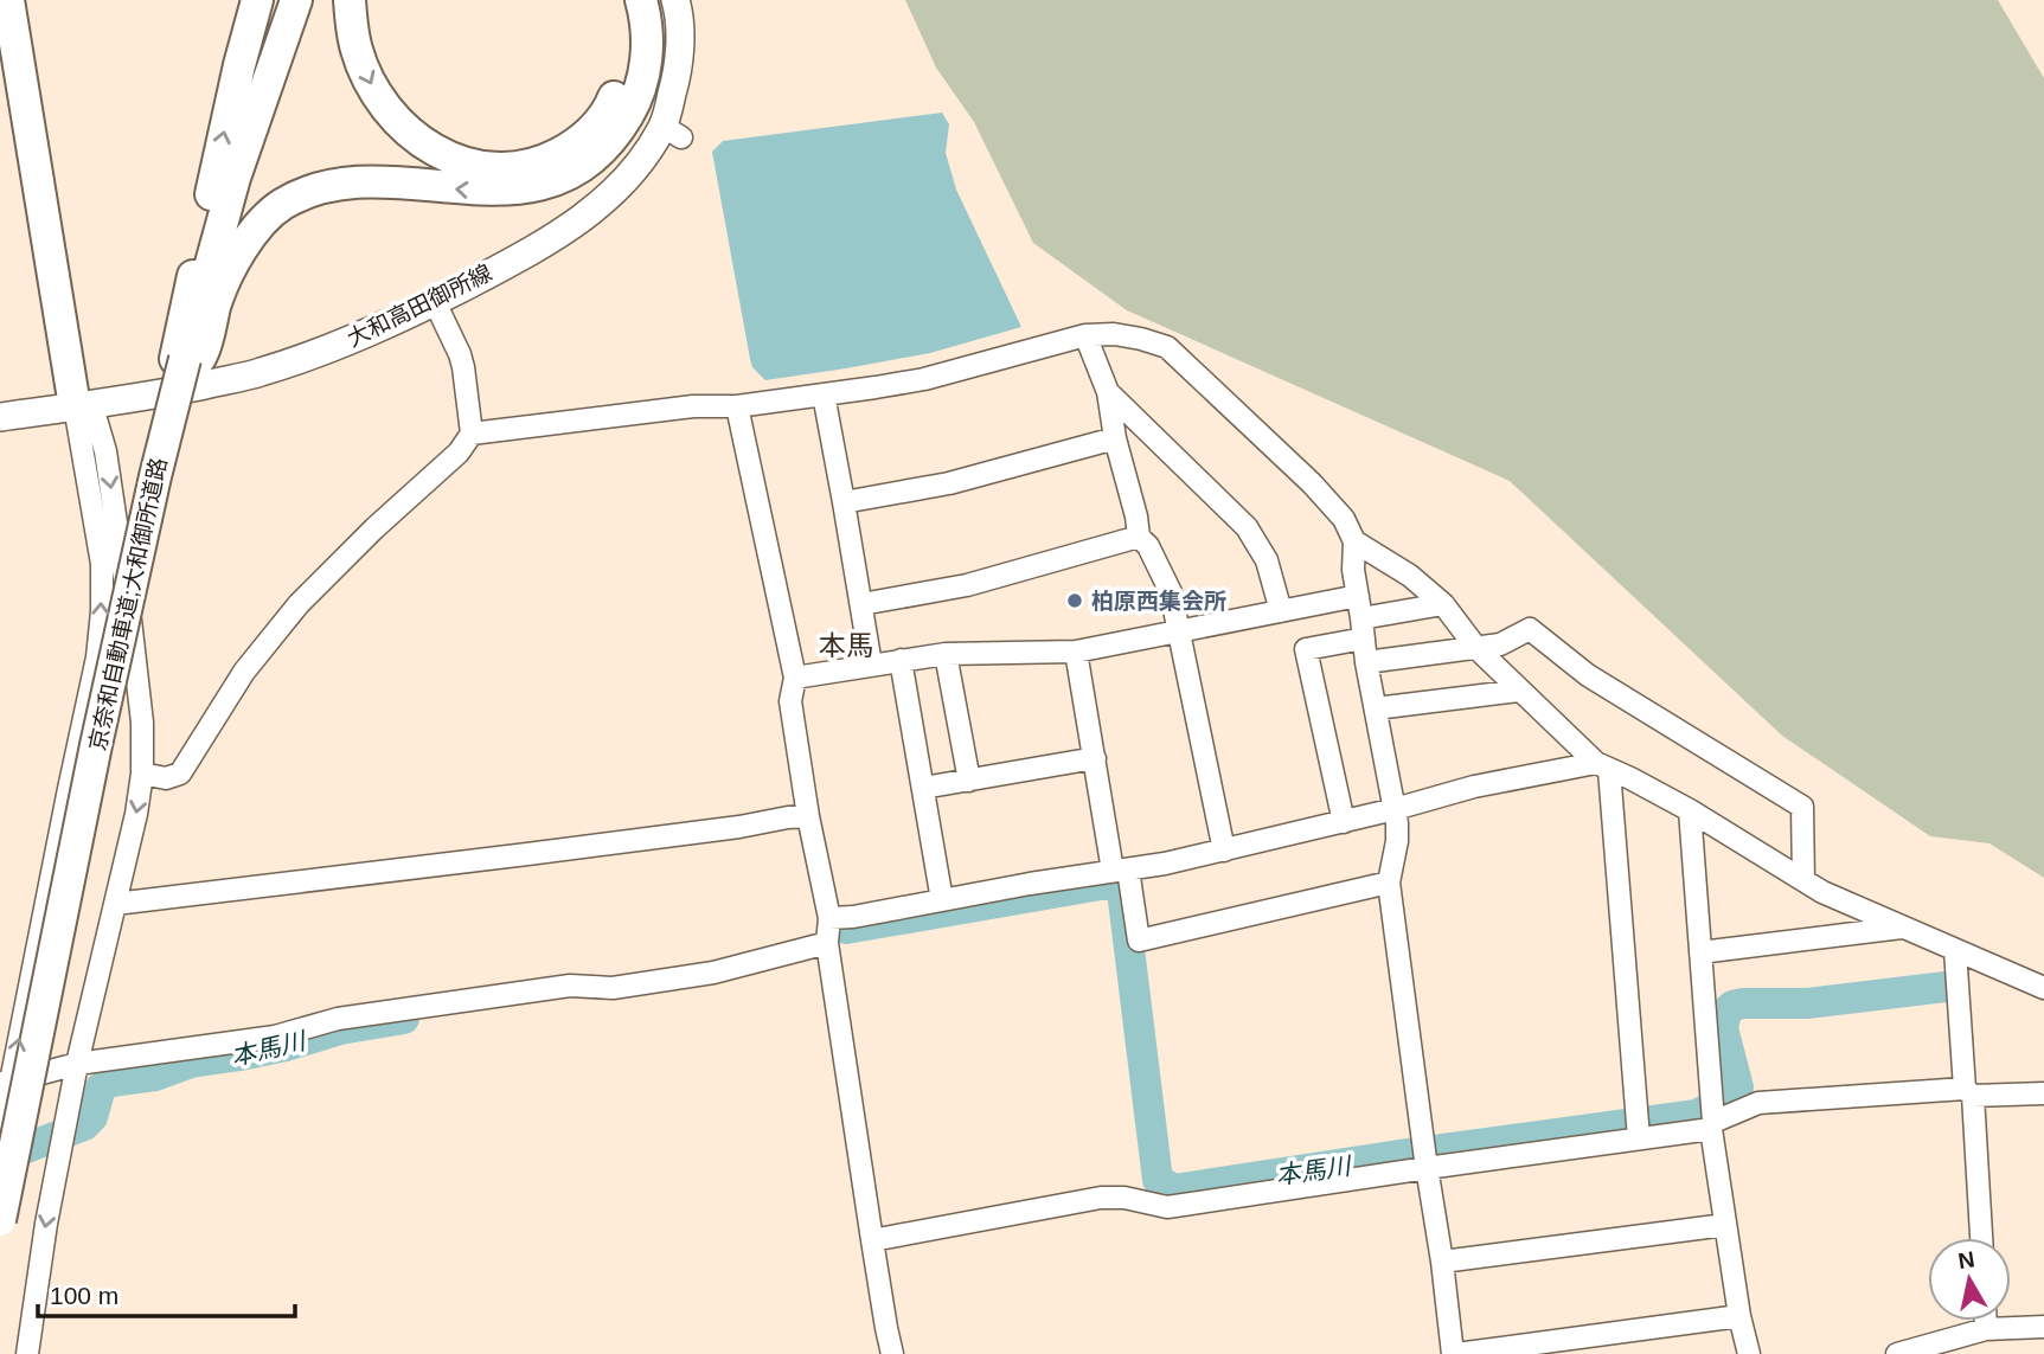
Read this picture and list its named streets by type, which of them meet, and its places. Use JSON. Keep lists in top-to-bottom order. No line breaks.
{"streets":{"highway":["京奈和自動車道;大和御所道路"],"main road":["大和高田御所線"]},"districts":["本馬"],"water":["本馬川"],"places":["柏原西集会所"],"scale_bar":"100 m","north":"top"}
